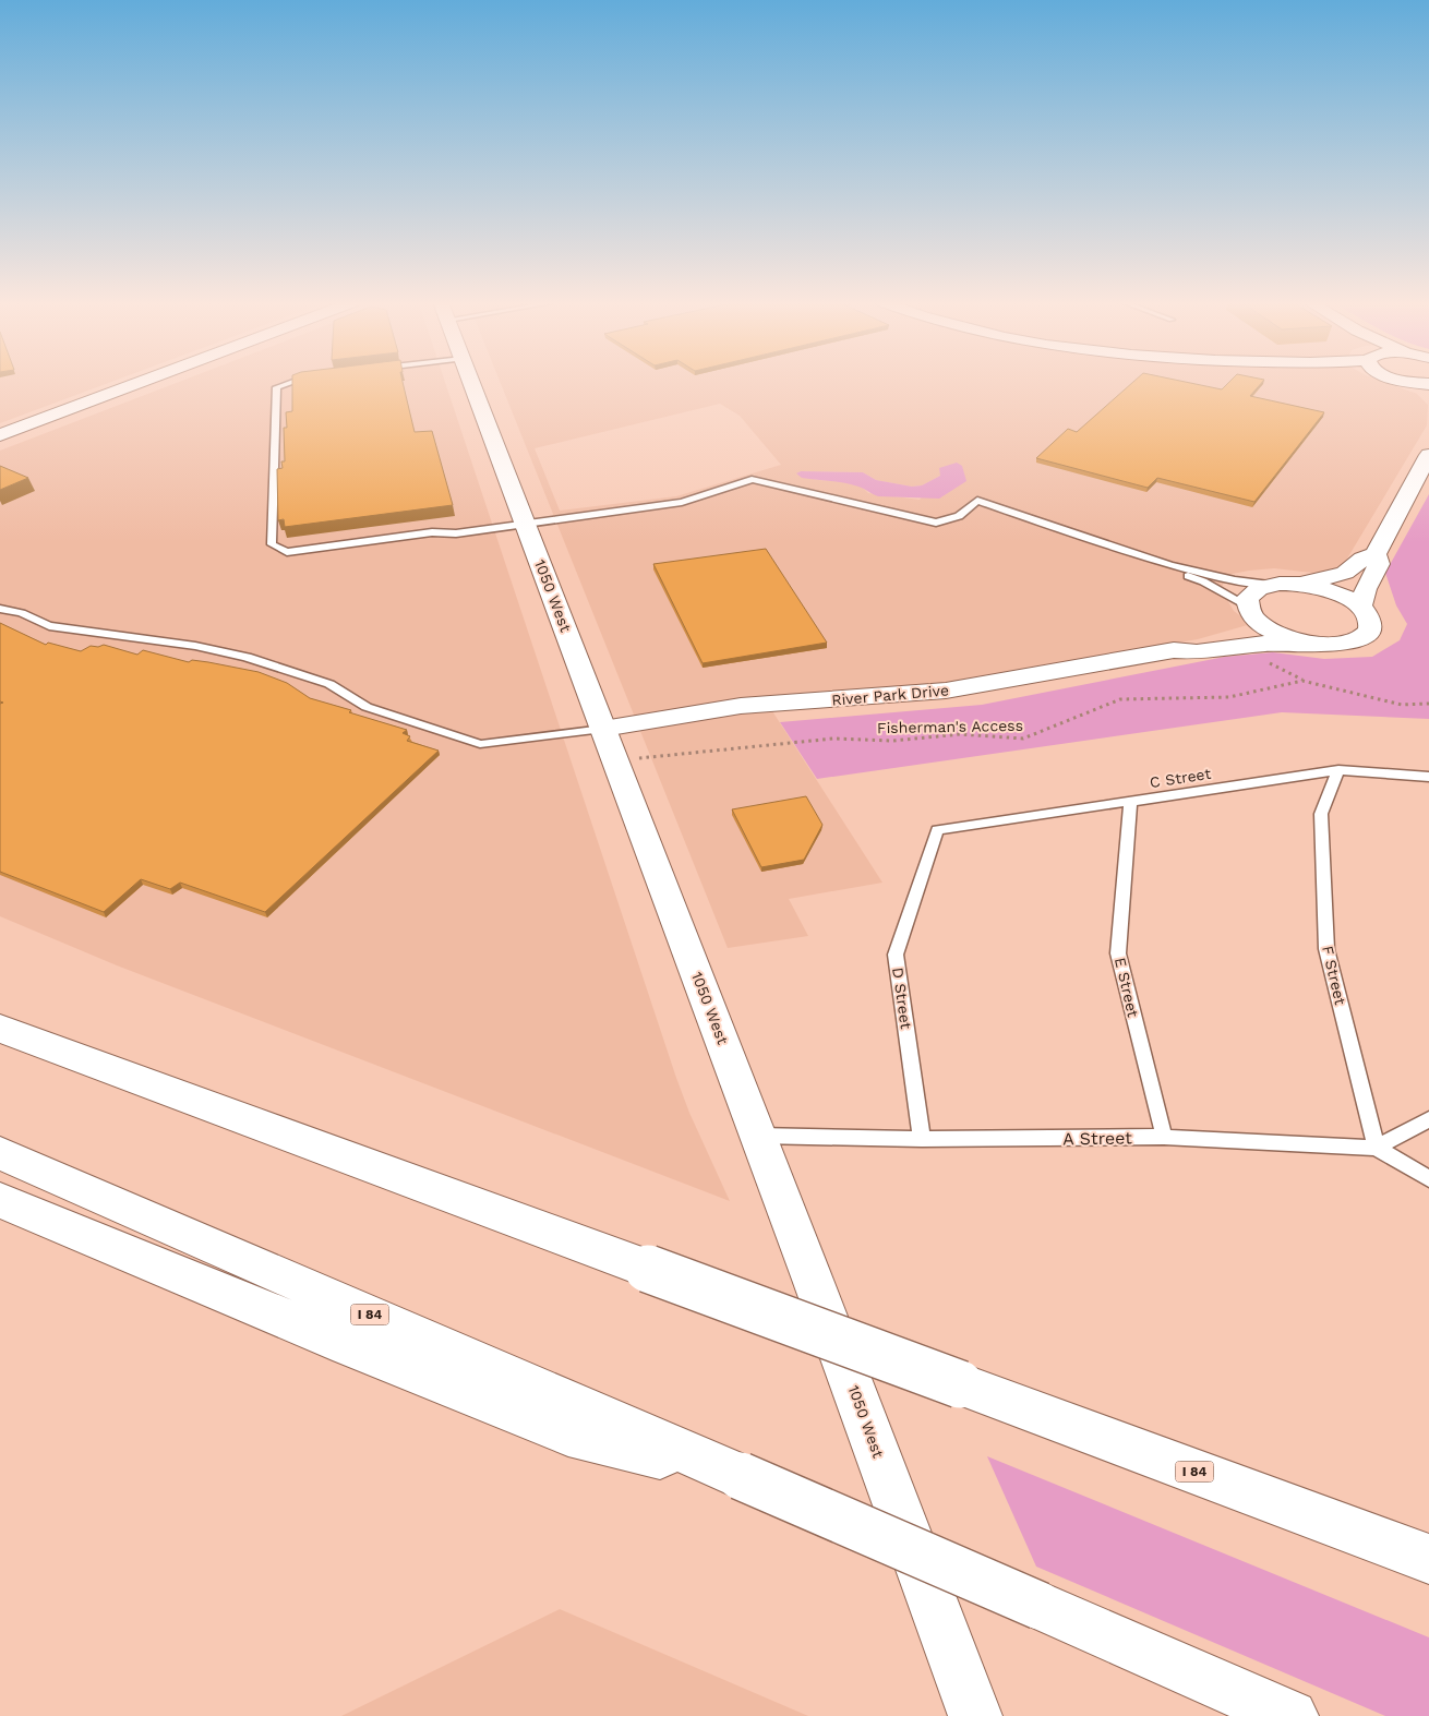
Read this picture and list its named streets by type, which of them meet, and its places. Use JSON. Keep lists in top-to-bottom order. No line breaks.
{"streets":{"main road":["1050 West","River Park Drive","I 84"],"lane":["C Street","F Street","E Street","D Street","A Street"],"path":["Fisherman's Access"]},"crossings":[["1050 West","River Park Drive"],["1050 West","A Street"],["C Street","F Street"],["C Street","E Street"],["C Street","D Street"],["F Street","A Street"],["E Street","A Street"],["D Street","A Street"]]}
